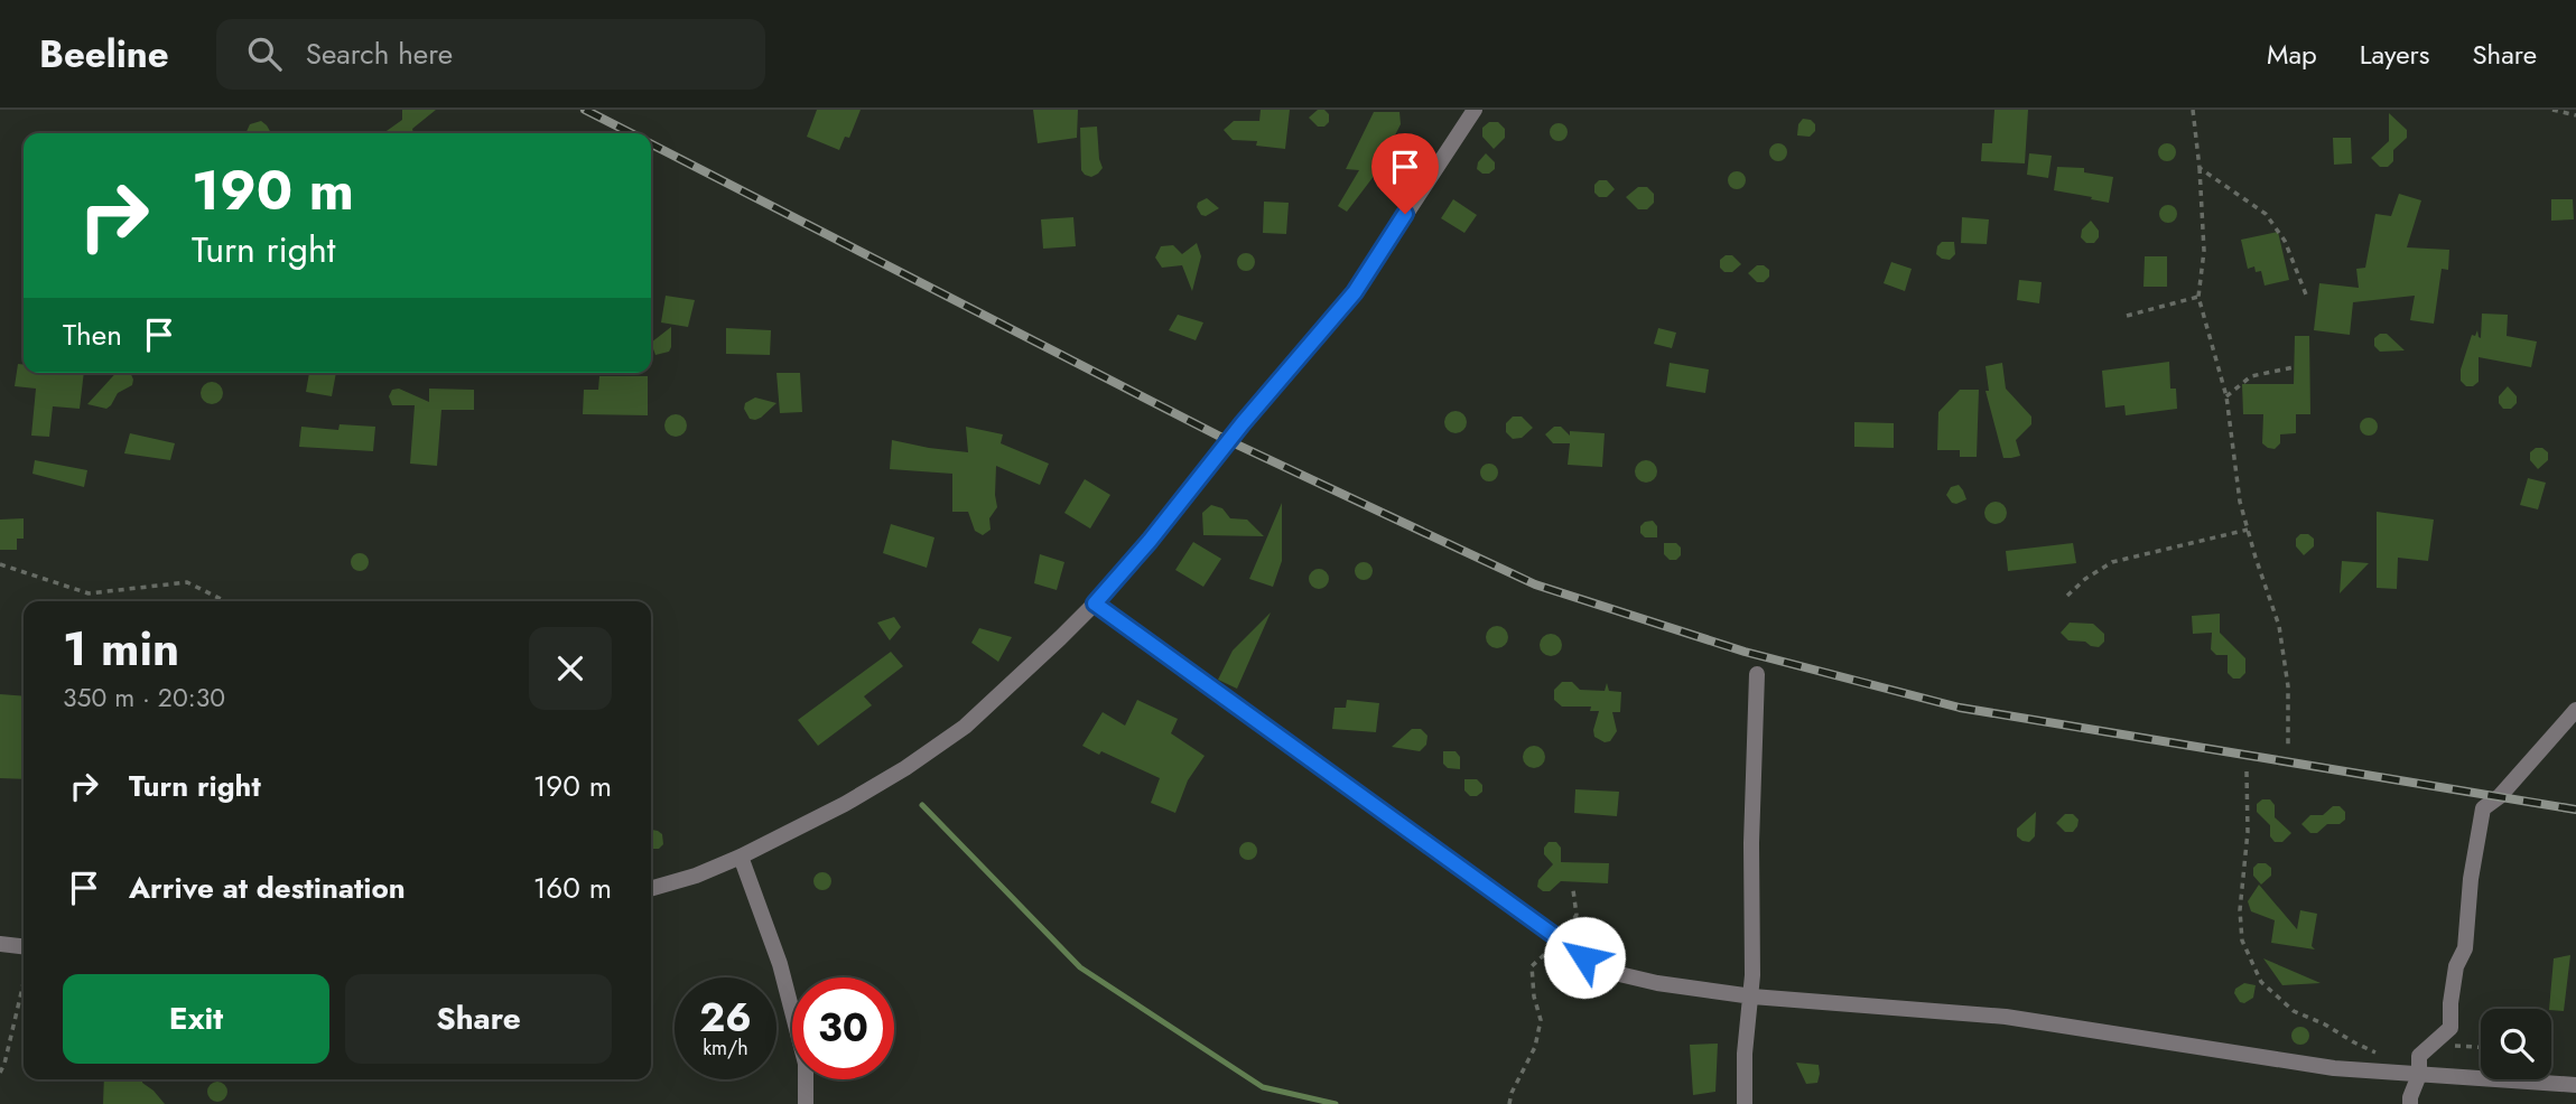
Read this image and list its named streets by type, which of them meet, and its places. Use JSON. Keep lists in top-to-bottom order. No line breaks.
{"page":{"header":"Beeline","search":"Search here","nav":["Map","Layers","Share"],"turn":["190 m","Turn right"],"then":"Then","heading":["1 min","350 m · 20:30"],"list":[{"name":"Turn right","value":"190 m"},{"name":"Arrive at destination","value":"160 m"}],"buttons":["Exit","Share"],"speed":"26 km/h","limit":"30"}}
